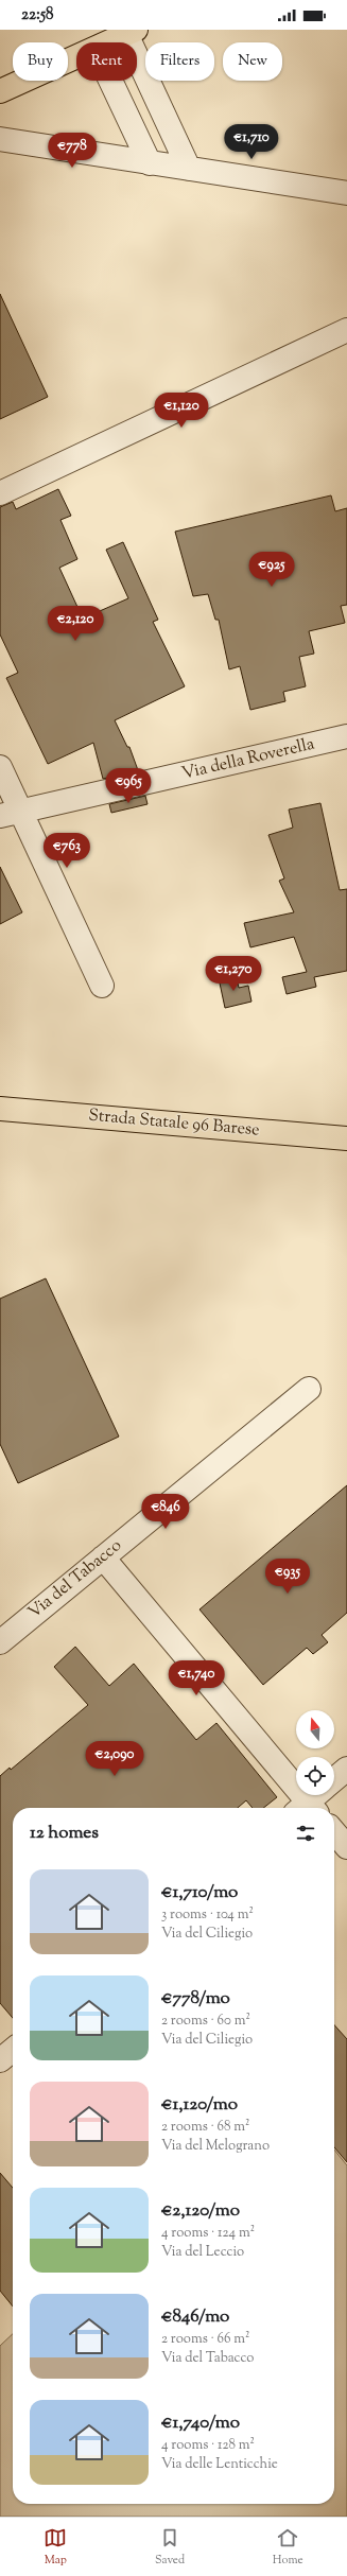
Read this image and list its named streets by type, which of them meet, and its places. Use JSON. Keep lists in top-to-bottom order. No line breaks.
{"streets":{"main road":["Strada Statale 96 Barese"],"street":["Via della Roverella","Via del Tabacco"]},"north":"top","page":{"status":"22:58","chip":["Buy","Rent","Filters","New"],"price":["€1,710","€778","€1,120","€925","€2,120","€965","€763","€1,270","€846","€935","€1,740","€2,090"],"heading":"12 homes","list":[{"name":"€1,710/mo","note":"3 rooms · 104 m² · Via del Ciliegio"},{"name":"€778/mo","note":"2 rooms · 60 m² · Via del Ciliegio"},{"name":"€1,120/mo","note":"2 rooms · 68 m² · Via del Melograno"},{"name":"€2,120/mo","note":"4 rooms · 124 m² · Via del Leccio"},{"name":"€846/mo","note":"2 rooms · 66 m² · Via del Tabacco"},{"name":"€1,740/mo","note":"4 rooms · 128 m² · Via delle Lenticchie"}],"tabs":["Map","Saved","Home"]}}
